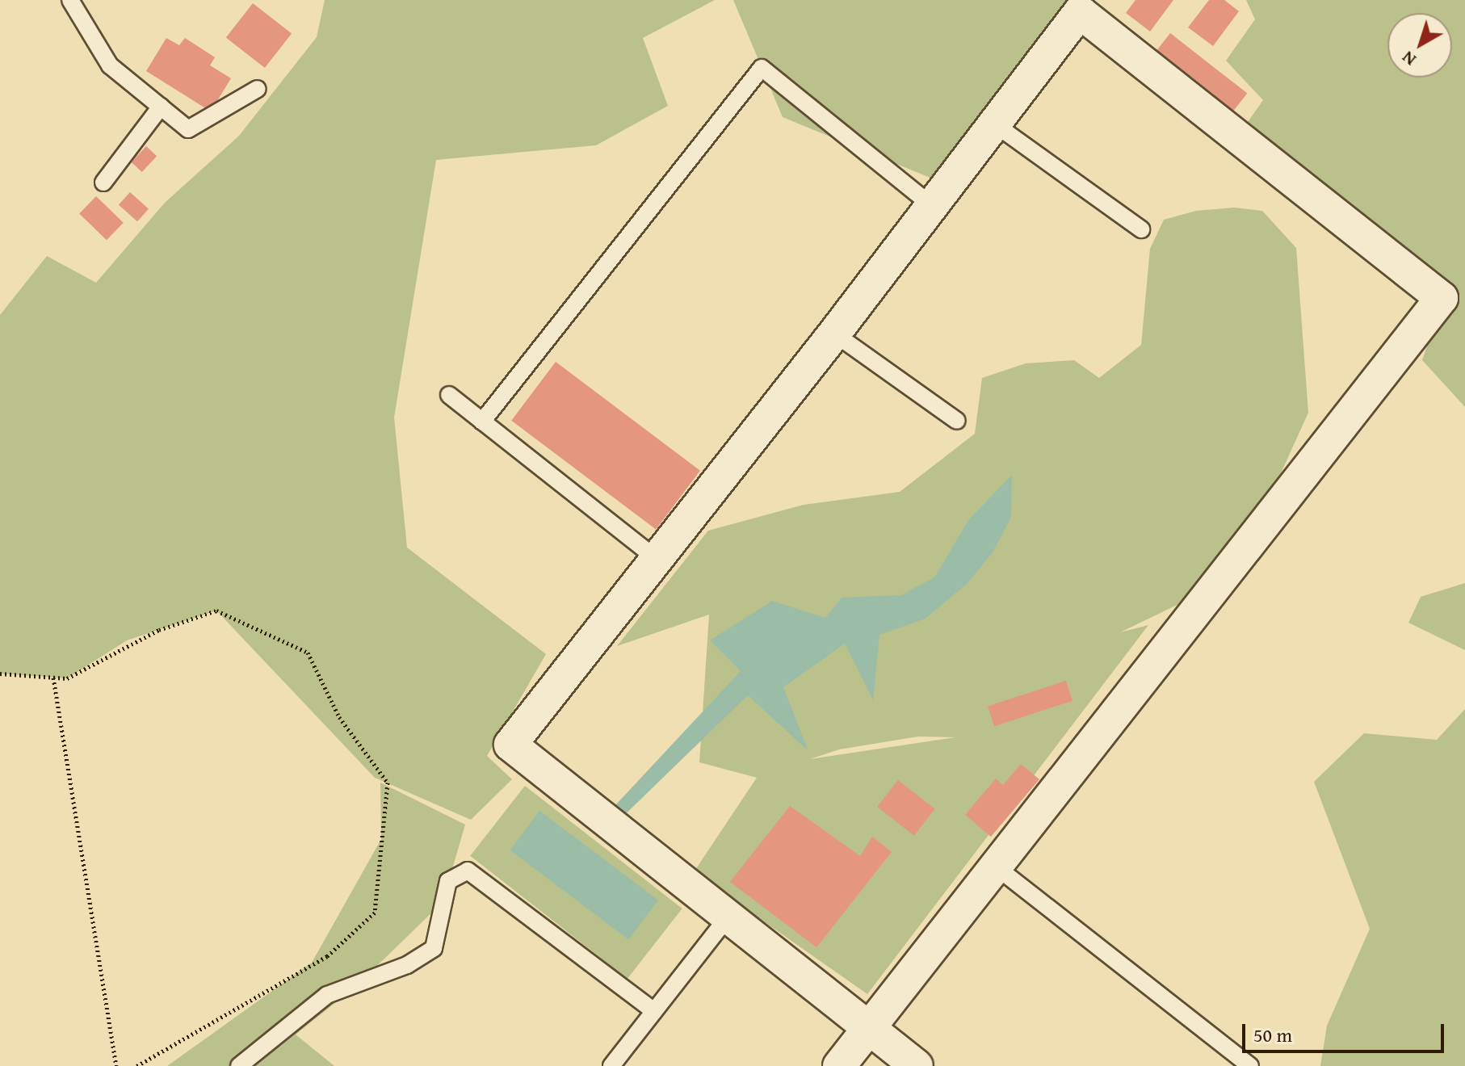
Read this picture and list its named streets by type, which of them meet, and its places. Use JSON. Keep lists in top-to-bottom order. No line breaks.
{"scale_bar":"50 m","north":"bottom left"}
